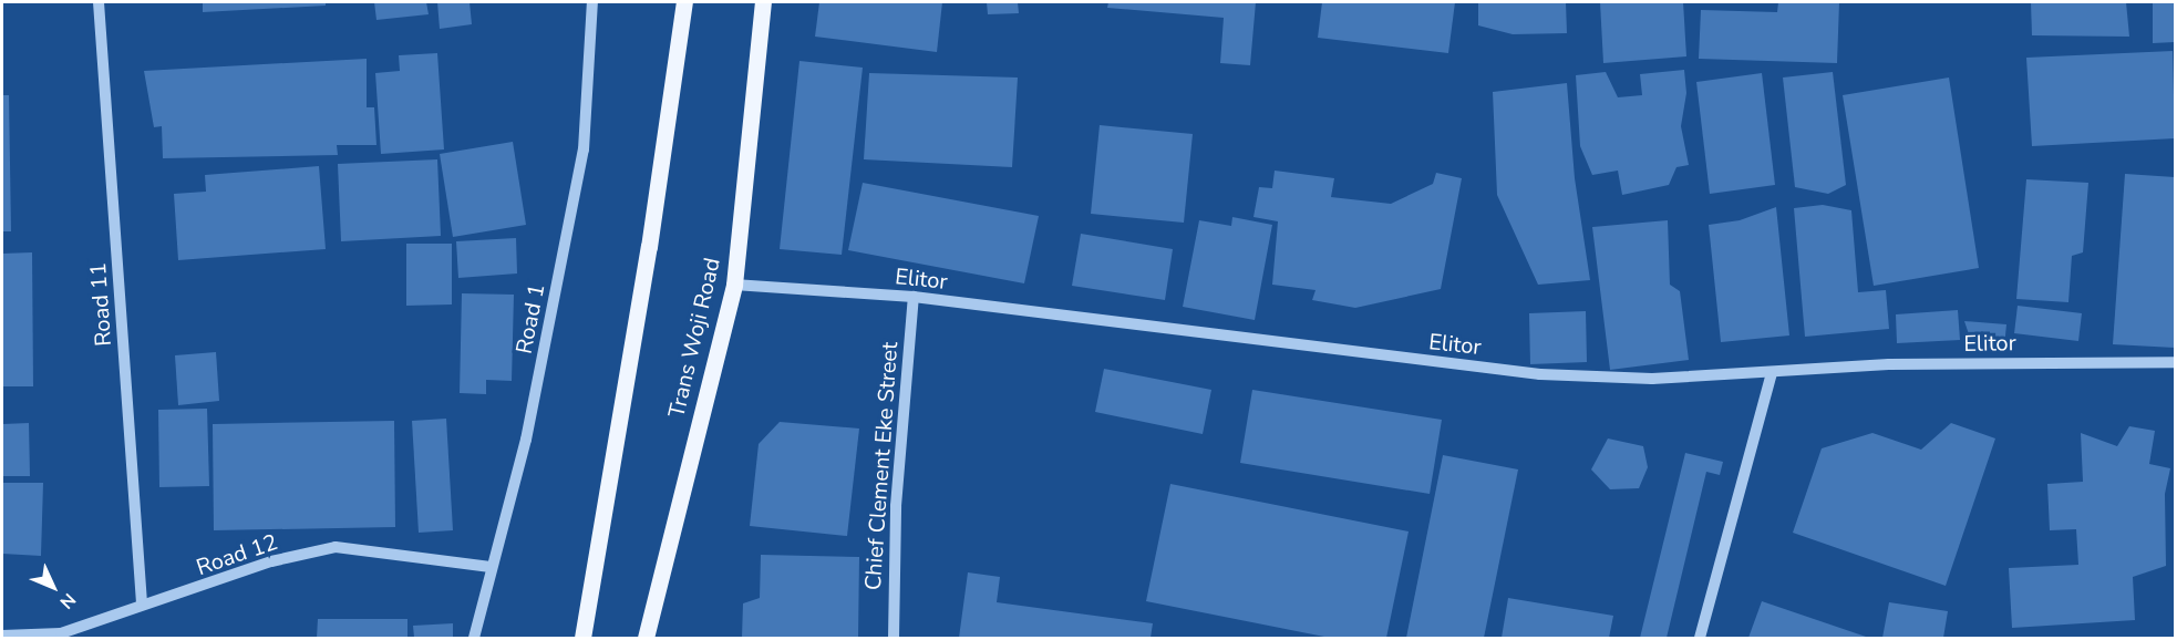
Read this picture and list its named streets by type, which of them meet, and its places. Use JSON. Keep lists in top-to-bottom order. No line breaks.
{"streets":{"main road":["Trans Woji Road"],"street":["Elitor","Road 11","Road 1","Chief Clement Eke Street","Road 12"]},"crossings":[["Elitor","Trans Woji Road"],["Elitor","Chief Clement Eke Street"],["Road 11","Road 12"],["Road 1","Road 12"]],"north":"bottom right"}
